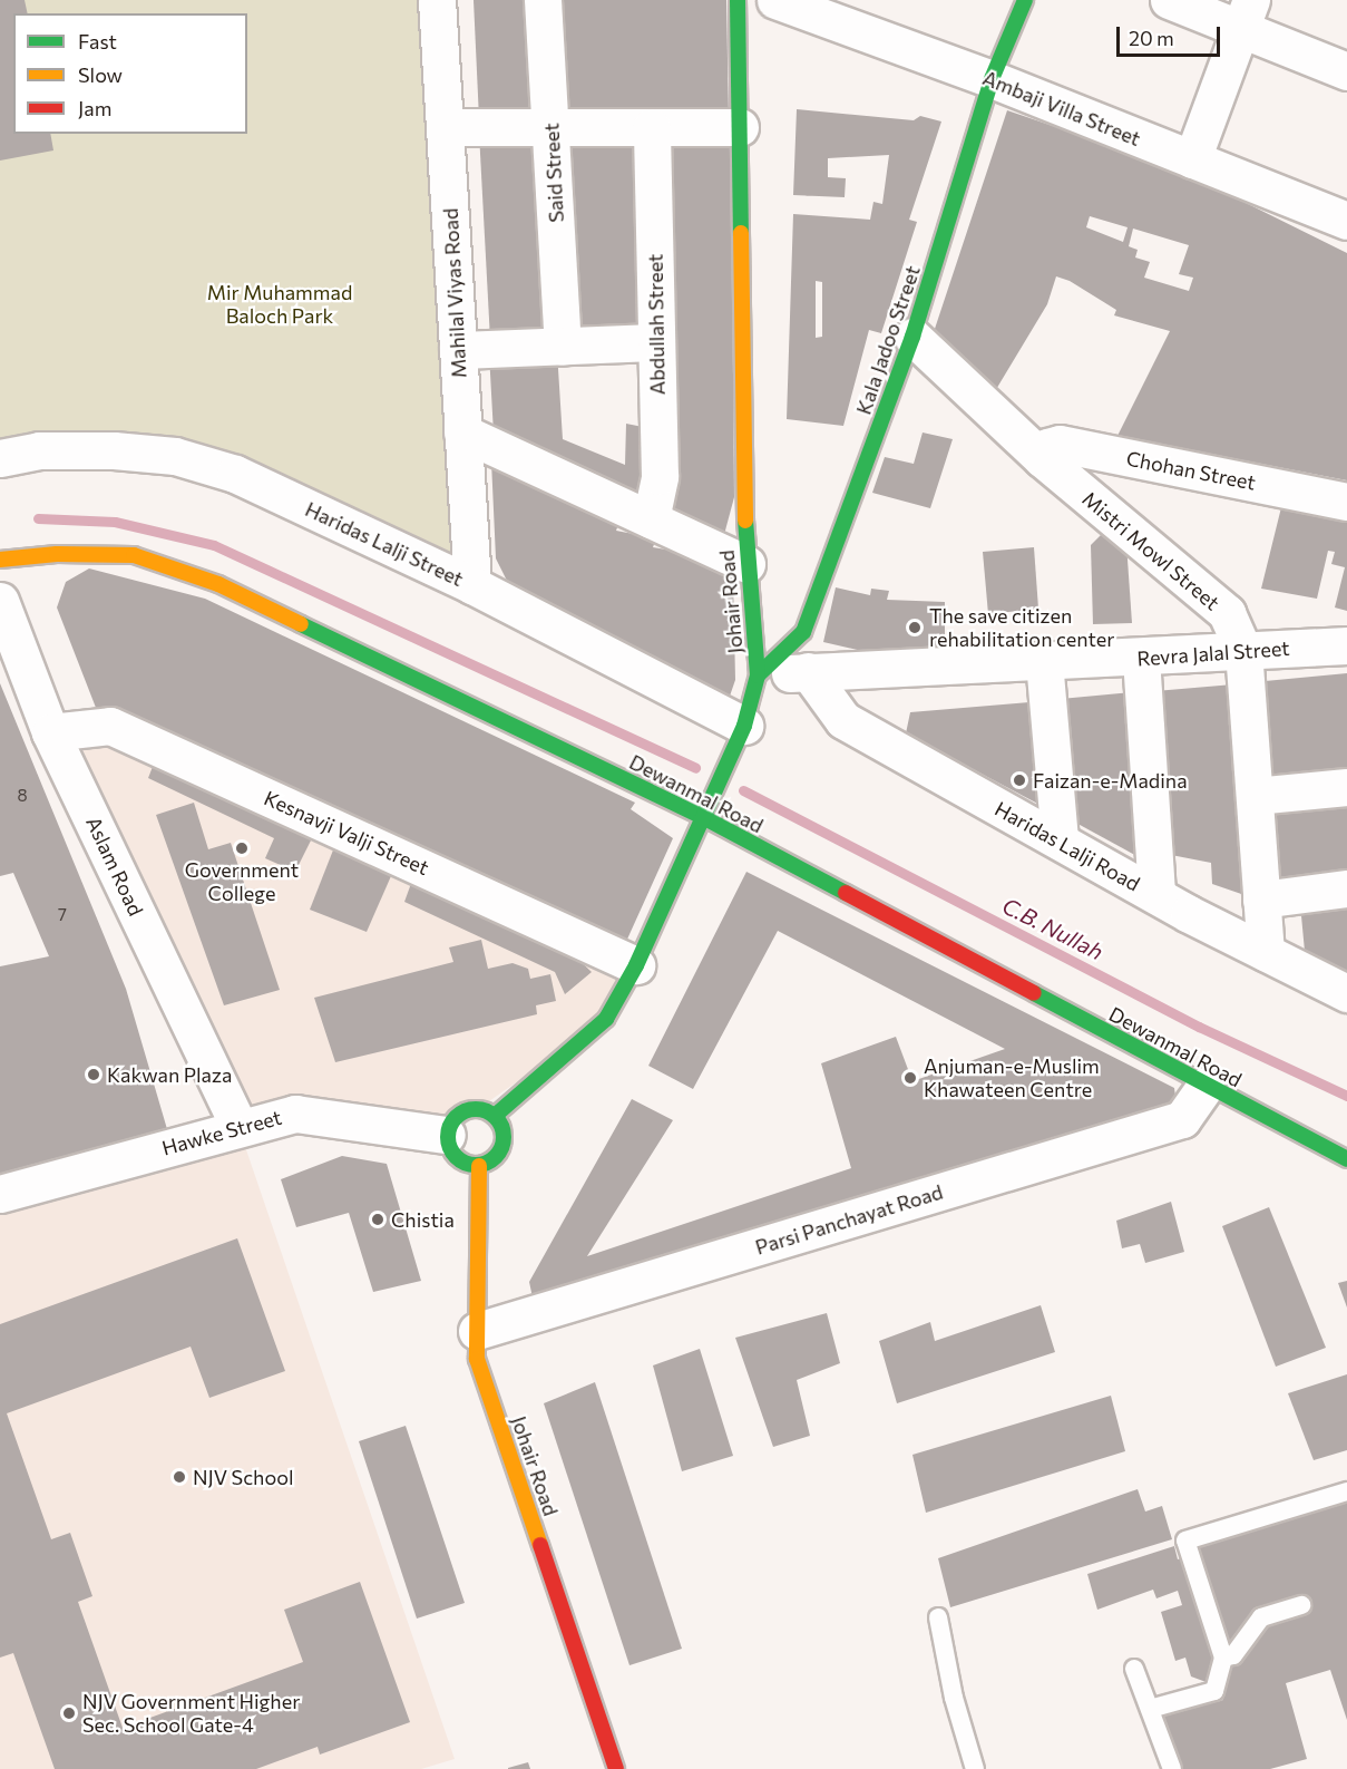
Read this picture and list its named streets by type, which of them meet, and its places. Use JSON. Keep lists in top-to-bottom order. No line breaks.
{"streets":{"street":["Ambaji Villa Street","Said Street","Mahilal Viyas Road","Abdullah Street","Kala Jadoo Street","Chohan Street","Haridas Lalji Street","Mistri Mowl Street","Johair Road","Revra Jalal Street","Dewanmal Road","Kesnavji Valji Street","Haridas Lalji Road","Aslam Road","Hawke Street","Parsi Panchayat Road"]},"crossings":[["Ambaji Villa Street","Kala Jadoo Street"],["Mahilal Viyas Road","Haridas Lalji Street"],["Kala Jadoo Street","Mistri Mowl Street"],["Kala Jadoo Street","Johair Road"],["Kala Jadoo Street","Revra Jalal Street"],["Chohan Street","Mistri Mowl Street"],["Haridas Lalji Street","Johair Road"],["Mistri Mowl Street","Revra Jalal Street"],["Mistri Mowl Street","Haridas Lalji Road"],["Johair Road","Revra Jalal Street"],["Johair Road","Dewanmal Road"],["Johair Road","Kesnavji Valji Street"],["Johair Road","Hawke Street"],["Johair Road","Parsi Panchayat Road"],["Revra Jalal Street","Haridas Lalji Road"],["Dewanmal Road","Parsi Panchayat Road"],["Kesnavji Valji Street","Aslam Road"],["Aslam Road","Hawke Street"]],"water":["C.B. Nullah"],"parks":["Mir Muhammad Baloch Park"],"places":["The save citizen rehabilitation center","Faizan-e-Madina","Government College","Kakwan Plaza","Anjuman-e-Muslim Khawateen Centre","Chistia","NJV School","NJV Government Higher Sec. School Gate-4"],"house_numbers":["8","7"],"legend":["Fast","Slow","Jam"],"scale_bar":"20 m"}
